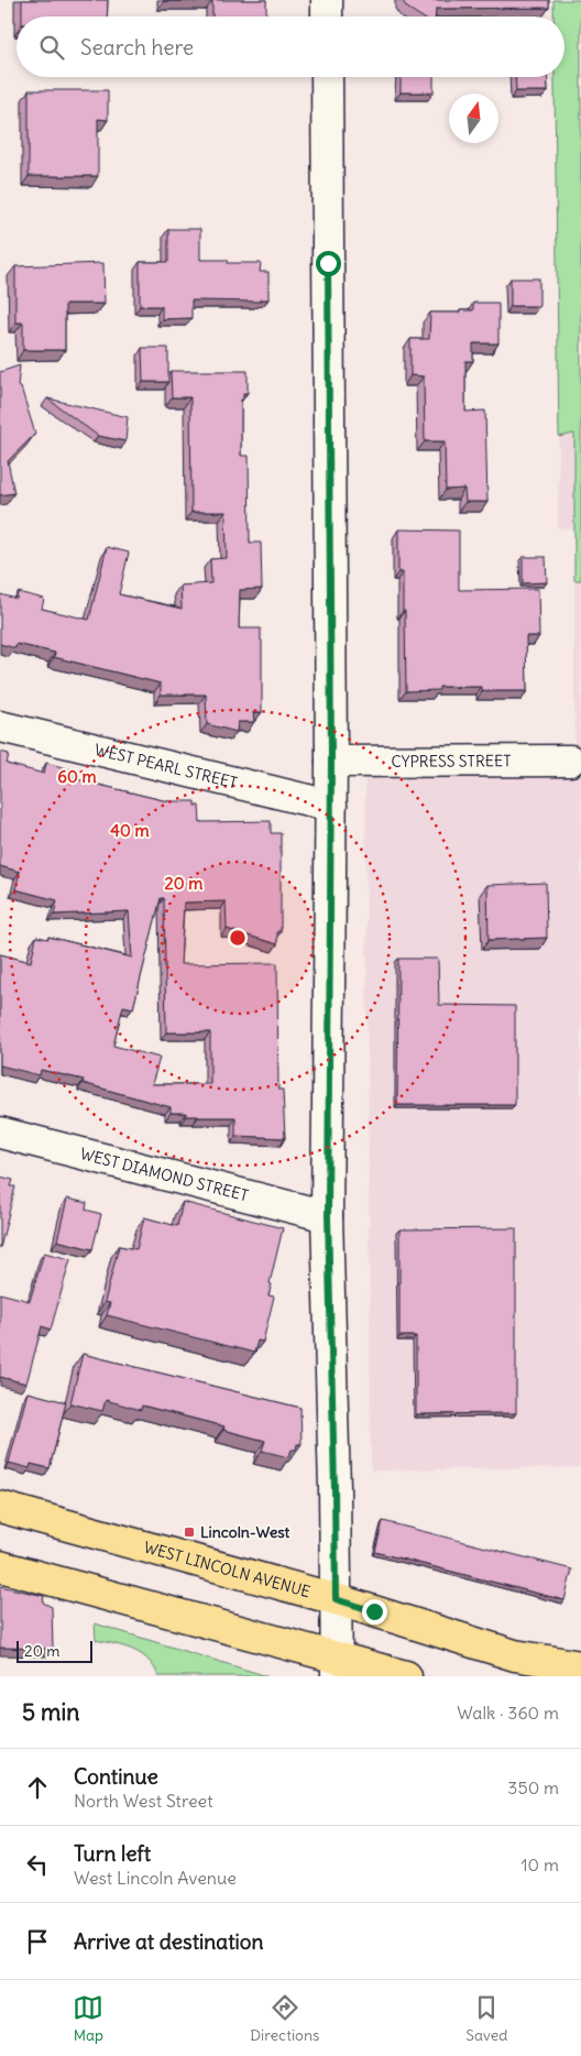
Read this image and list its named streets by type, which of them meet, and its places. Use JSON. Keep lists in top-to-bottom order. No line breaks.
{"streets":{"main road":["WEST LINCOLN AVENUE"],"street":["CYPRESS STREET","WEST PEARL STREET","WEST DIAMOND STREET"]},"places":{"transit":["Lincoln-West"]},"scale_bar":"20 m","north":"top","page":{"search":"Search here","scale":"20 m","heading":["5 min","Walk · 360 m"],"list":[["Continue","North West Street","350 m"],["Turn left","West Lincoln Avenue","10 m"],"Arrive at destination"],"nav":["Map","Directions","Saved"]},"rings":["60 m","40 m","20 m"]}
